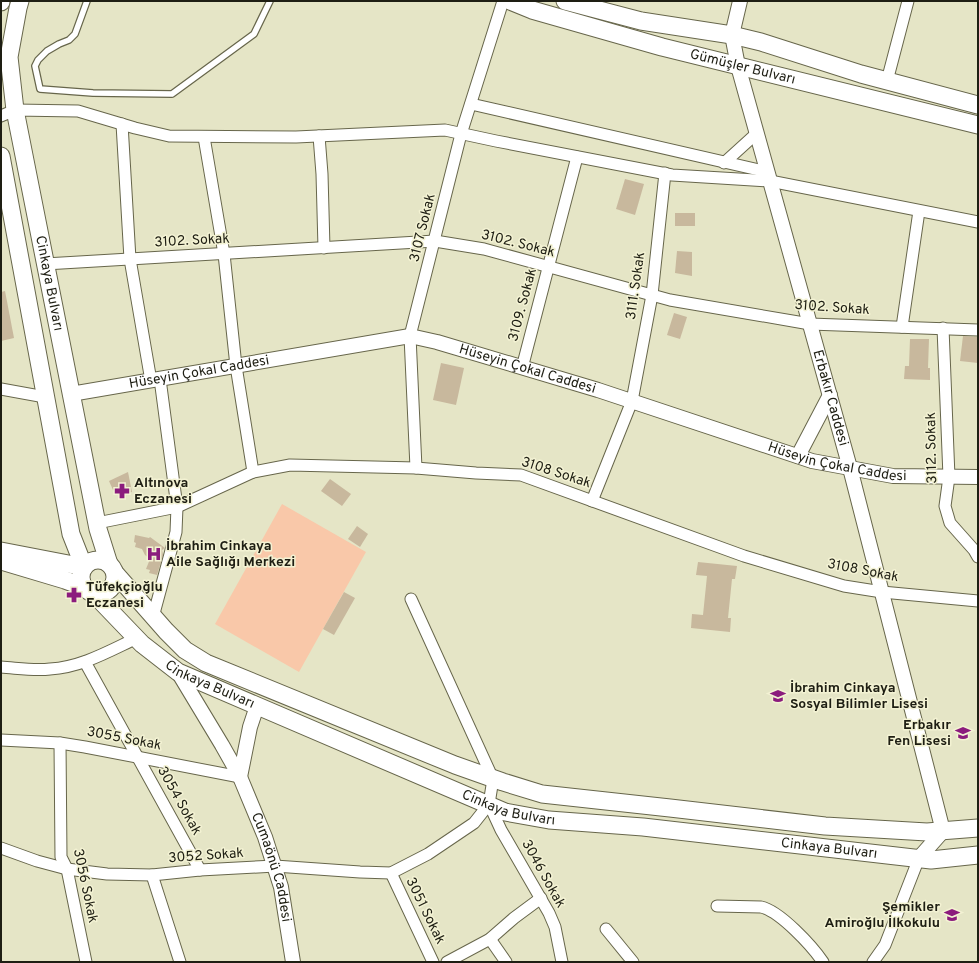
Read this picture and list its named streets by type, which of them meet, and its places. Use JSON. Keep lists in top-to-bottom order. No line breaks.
{"streets":{"main road":["Gümüşler Bulvarı","Cinkaya Bulvarı"],"street":["3107 Sokak","3102. Sokak","3111. Sokak","3109. Sokak","Hüseyin Çokal Caddesi","Erbakır Caddesi","3112. Sokak","3108 Sokak","3055 Sokak","3054 Sokak","3052 Sokak","Cumaönü Caddesi","3046 Sokak","3056 Sokak","3051 Sokak"]},"crossings":[["Gümüşler Bulvarı","Erbakır Caddesi"],["3107 Sokak","3102. Sokak"],["3107 Sokak","Hüseyin Çokal Caddesi"],["3107 Sokak","3108 Sokak"],["3102. Sokak","Cinkaya Bulvarı"],["3102. Sokak","3111. Sokak"],["3102. Sokak","3109. Sokak"],["3102. Sokak","Erbakır Caddesi"],["3102. Sokak","3112. Sokak"],["Cinkaya Bulvarı","Hüseyin Çokal Caddesi"],["Cinkaya Bulvarı","Erbakır Caddesi"],["Cinkaya Bulvarı","3108 Sokak"],["Cinkaya Bulvarı","Cumaönü Caddesi"],["Cinkaya Bulvarı","3046 Sokak"],["3111. Sokak","Hüseyin Çokal Caddesi"],["3111. Sokak","3108 Sokak"],["3109. Sokak","Hüseyin Çokal Caddesi"],["Hüseyin Çokal Caddesi","Erbakır Caddesi"],["Hüseyin Çokal Caddesi","3112. Sokak"],["Erbakır Caddesi","3108 Sokak"],["3055 Sokak","3054 Sokak"],["3055 Sokak","Cumaönü Caddesi"],["3055 Sokak","3056 Sokak"],["3054 Sokak","3052 Sokak"],["3052 Sokak","Cumaönü Caddesi"],["3052 Sokak","3056 Sokak"],["3052 Sokak","3051 Sokak"]],"places":{"pharmacy":["Altınova Eczanesi","Tüfekçioğlu Eczanesi"],"hospital":["İbrahim Cinkaya Aile Sağlığı Merkezi"],"school or university":["İbrahim Cinkaya Sosyal Bilimler Lisesi","Erbakır Fen Lisesi","Şemikler Amiroğlu İlkokulu"]}}
